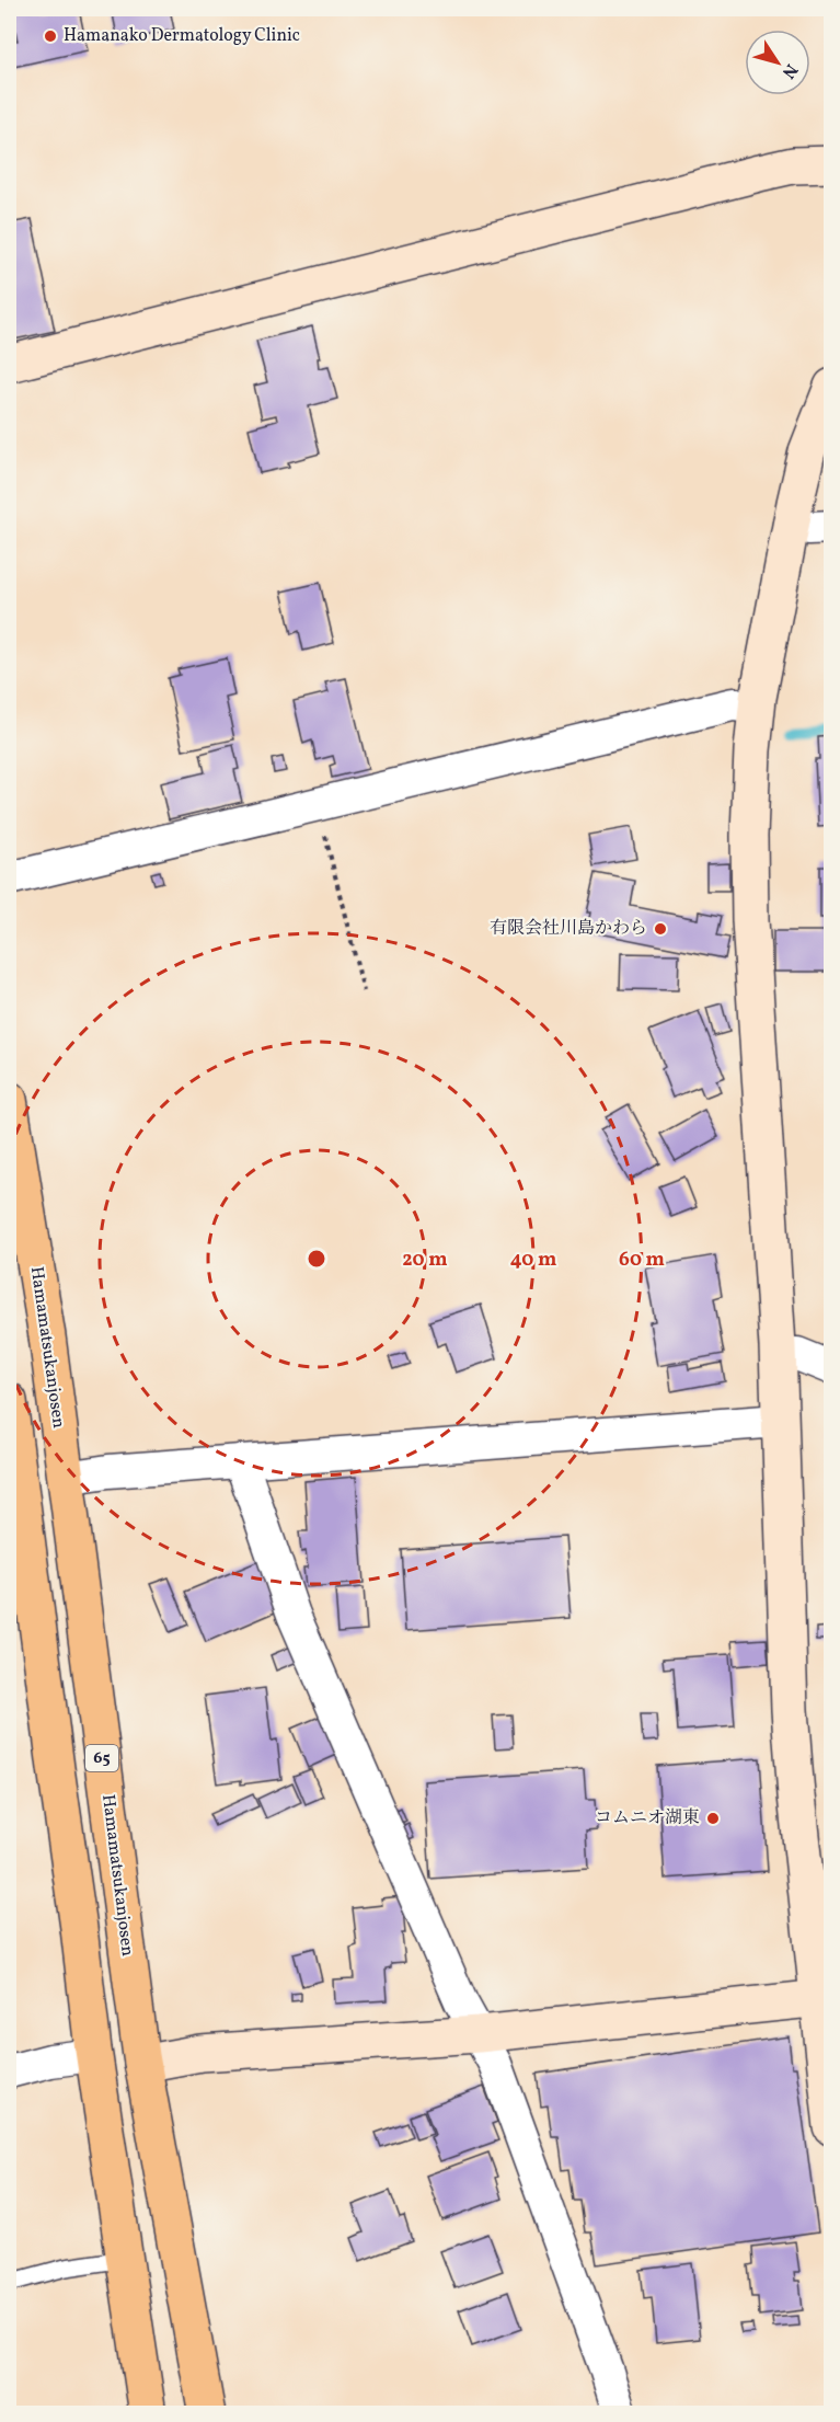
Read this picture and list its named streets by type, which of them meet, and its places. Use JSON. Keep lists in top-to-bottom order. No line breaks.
{"streets":{"main road":["Hamamatsukanjosen","65"]},"places":["Hamanako Dermatology Clinic","有限会社川島かわら","コムニオ湖東"],"north":"bottom right","rings":["20 m","40 m","60 m"]}
